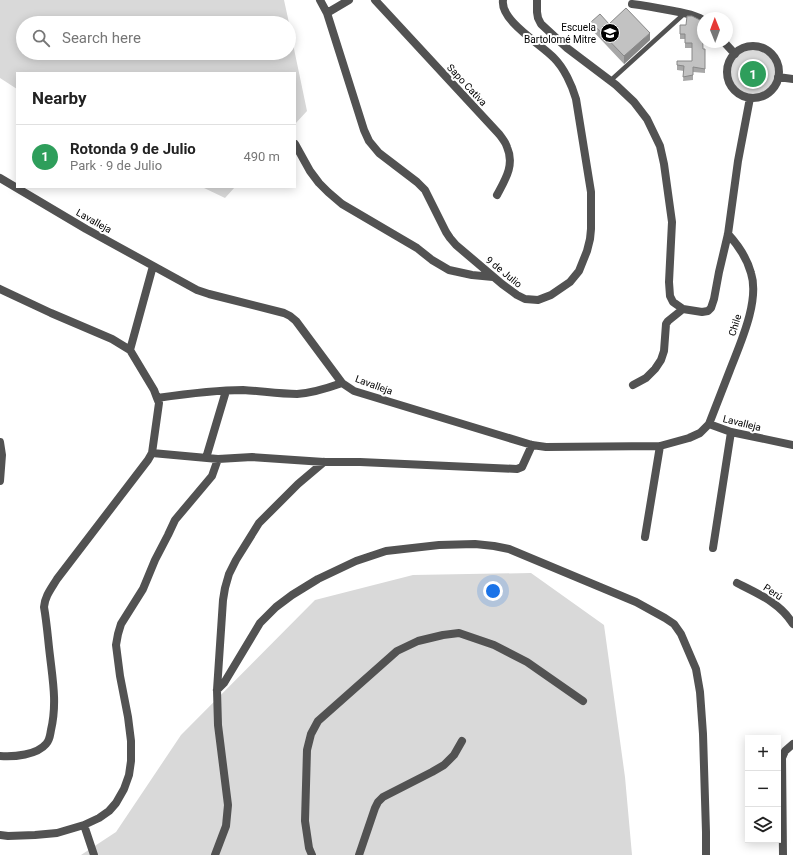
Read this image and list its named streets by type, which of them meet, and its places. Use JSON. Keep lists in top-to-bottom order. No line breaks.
{"streets":{"street":["Sapo Cativa","Lavalleja","9 de Julio","Chile","Perú"]},"crossings":[["Lavalleja","Chile"]],"places":{"school or university":["Escuela Bartolomé Mitre"]},"north":"top","page":{"search":"Search here","pins":"1","heading":"Nearby","list":[{"mark":"1","name":"Rotonda 9 de Julio","note":"Park · 9 de Julio","value":"490 m"}],"map_buttons":["+","−"]}}
